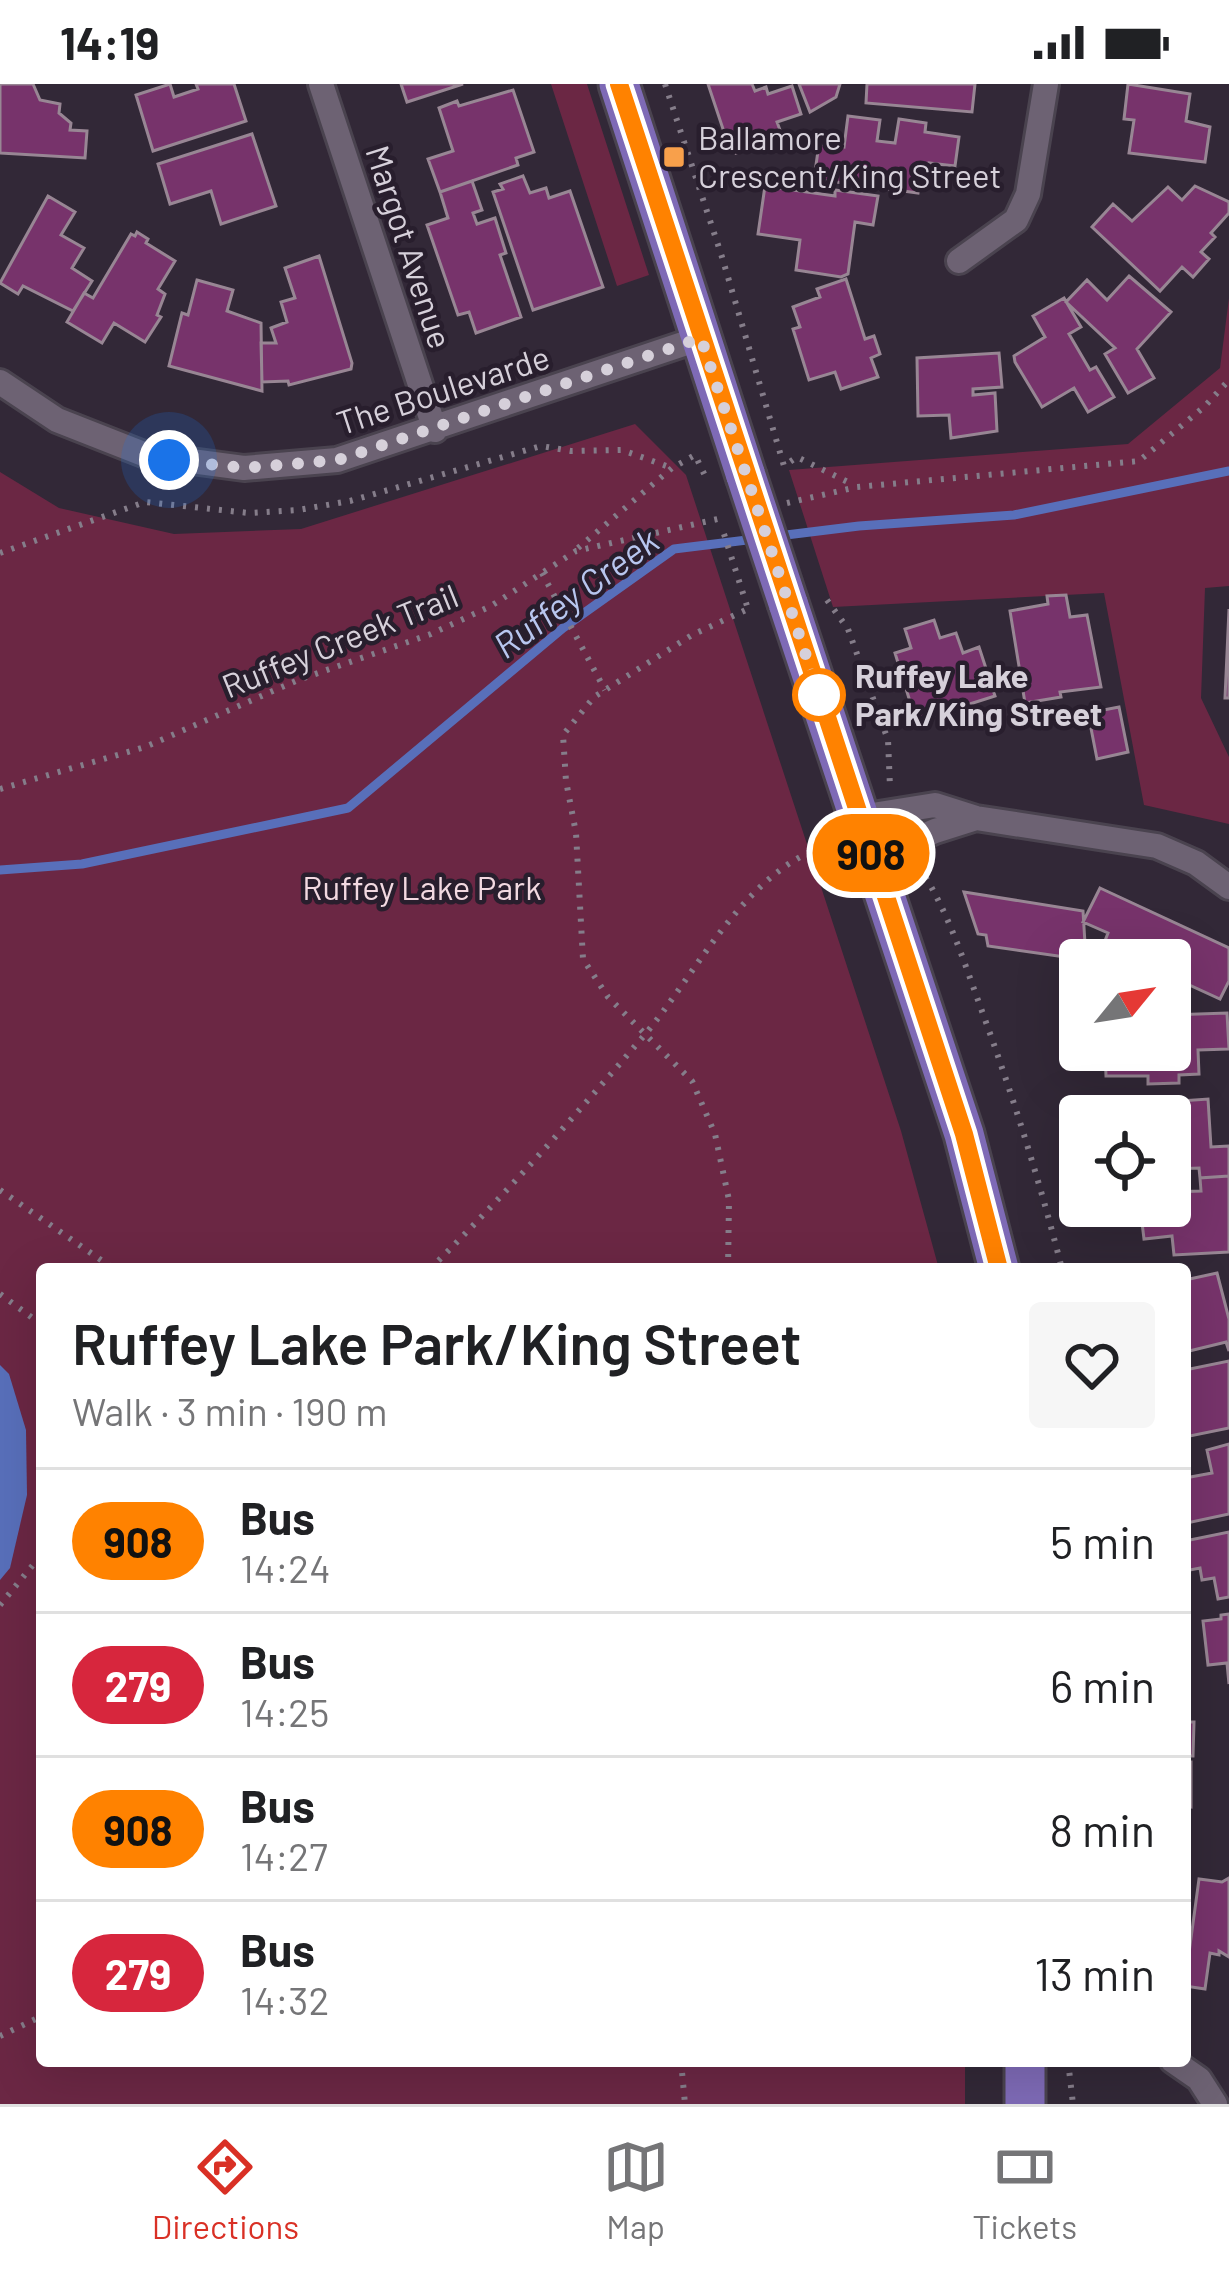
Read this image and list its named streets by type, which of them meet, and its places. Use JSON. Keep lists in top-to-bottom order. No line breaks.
{"streets":{"street":["Margot Avenue","The Boulevarde"],"path":["Ruffey Creek Trail"]},"crossings":[["Margot Avenue","The Boulevarde"]],"water":["Ruffey Creek"],"parks":["Ruffey Lake Park"],"places":{"transit":["Ballamore Crescent/King Street"],"other":["Ruffey Lake Park/King Street"]},"lines":["bus line 908"],"north":"top right","page":{"status":"14:19","on_map":"908","heading":["Ruffey Lake Park/King Street","Walk · 3 min · 190 m"],"list":[{"mark":"908","name":"Bus","note":"14:24","value":"5 min"},{"mark":"279","name":"Bus","note":"14:25","value":"6 min"},{"mark":"908","name":"Bus","note":"14:27","value":"8 min"},{"mark":"279","name":"Bus","note":"14:32","value":"13 min"}],"tabs":["Directions","Map","Tickets"]}}
